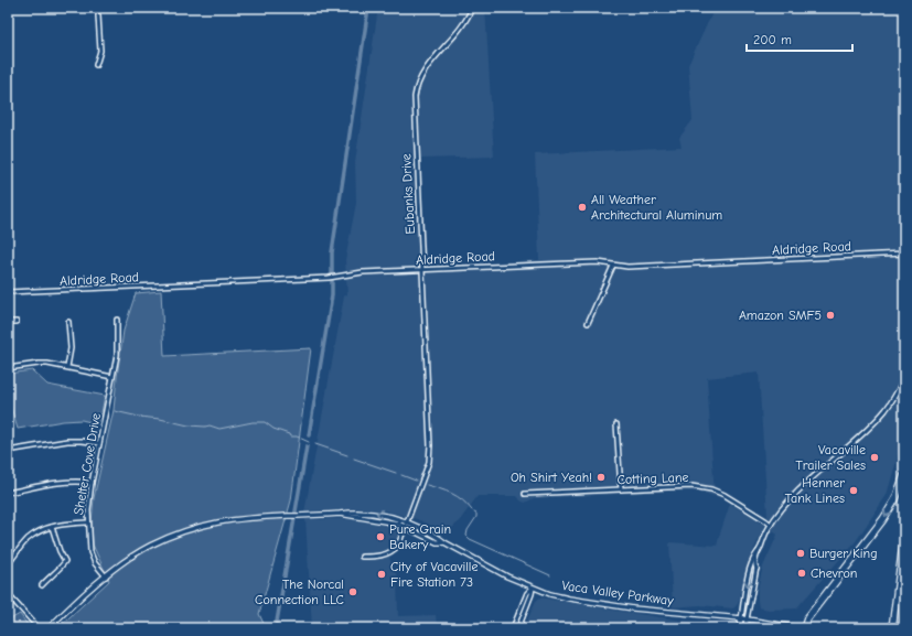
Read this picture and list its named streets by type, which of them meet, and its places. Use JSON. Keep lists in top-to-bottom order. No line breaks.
{"streets":{"street":["Eubanks Drive","Aldridge Road","Shelter Cove Drive","Cotting Lane","Vaca Valley Parkway"]},"crossings":[["Eubanks Drive","Aldridge Road"],["Eubanks Drive","Vaca Valley Parkway"],["Shelter Cove Drive","Vaca Valley Parkway"]],"places":["All Weather Architectural Aluminum","Amazon SMF5","Vacaville Trailer Sales","Oh Shirt Yeah!","Henner Tank Lines","Pure Grain Bakery","Burger King","Chevron","City of Vacaville Fire Station 73","The Norcal Connection LLC"],"scale_bar":"200 m"}
